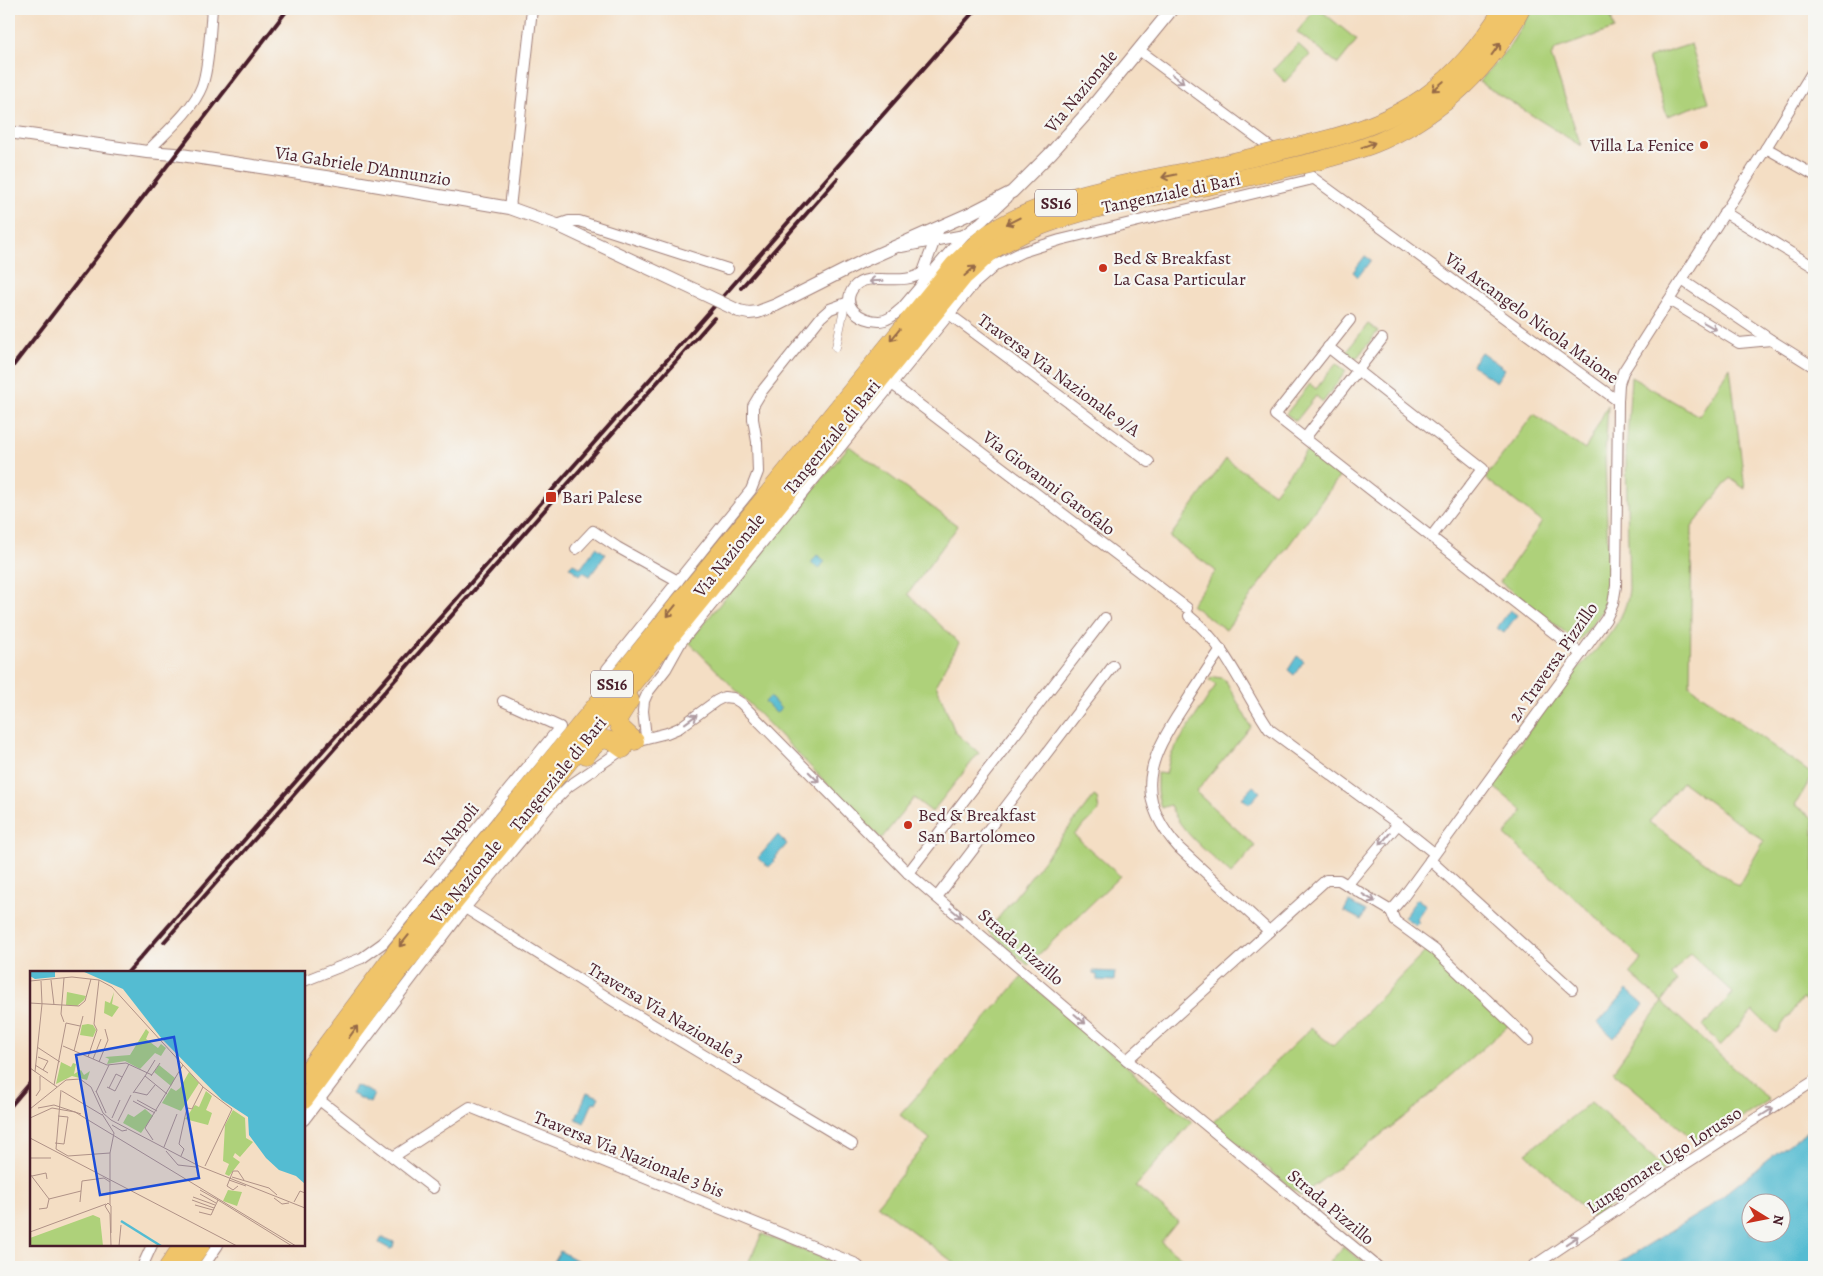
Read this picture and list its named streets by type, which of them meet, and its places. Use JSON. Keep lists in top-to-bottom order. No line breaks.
{"streets":{"highway":["Tangenziale di Bari","SS16"],"street":["Via Nazionale","Via Gabriele D'Annunzio","Via Arcangelo Nicola Maione","Traversa Via Nazionale 9/A","Via Giovanni Garofalo","2^ Traversa Pizzillo","Via Napoli","Strada Pizzillo","Traversa Via Nazionale 3","Traversa Via Nazionale 3 bis","Lungomare Ugo Lorusso"]},"crossings":[["Via Nazionale","Via Gabriele D'Annunzio"],["Via Nazionale","Tangenziale di Bari"],["Via Nazionale","Via Arcangelo Nicola Maione"],["Via Nazionale","Traversa Via Nazionale 9/A"],["Via Nazionale","Via Giovanni Garofalo"],["Via Nazionale","Strada Pizzillo"],["Via Nazionale","Traversa Via Nazionale 3"],["Via Arcangelo Nicola Maione","2^ Traversa Pizzillo"]],"one_way":["Strada Pizzillo","Lungomare Ugo Lorusso"],"places":{"other":["Villa La Fenice","Bed & Breakfast La Casa Particular","Bed & Breakfast San Bartolomeo"],"transit":["Bari Palese"]},"north":"right"}
